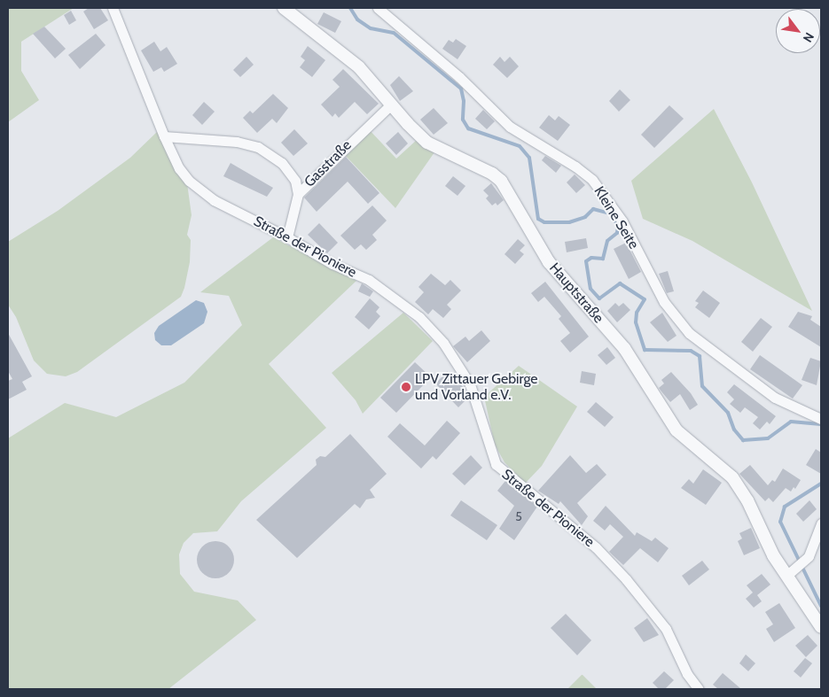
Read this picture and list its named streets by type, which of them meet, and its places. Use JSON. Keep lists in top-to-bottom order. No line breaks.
{"streets":{"street":["Gasstraße","Kleine Seite","Straße der Pioniere","Hauptstraße"]},"crossings":[["Gasstraße","Straße der Pioniere"],["Gasstraße","Hauptstraße"]],"places":["LPV Zittauer Gebirge und Vorland e.V."],"house_numbers":["5"],"north":"bottom right"}
